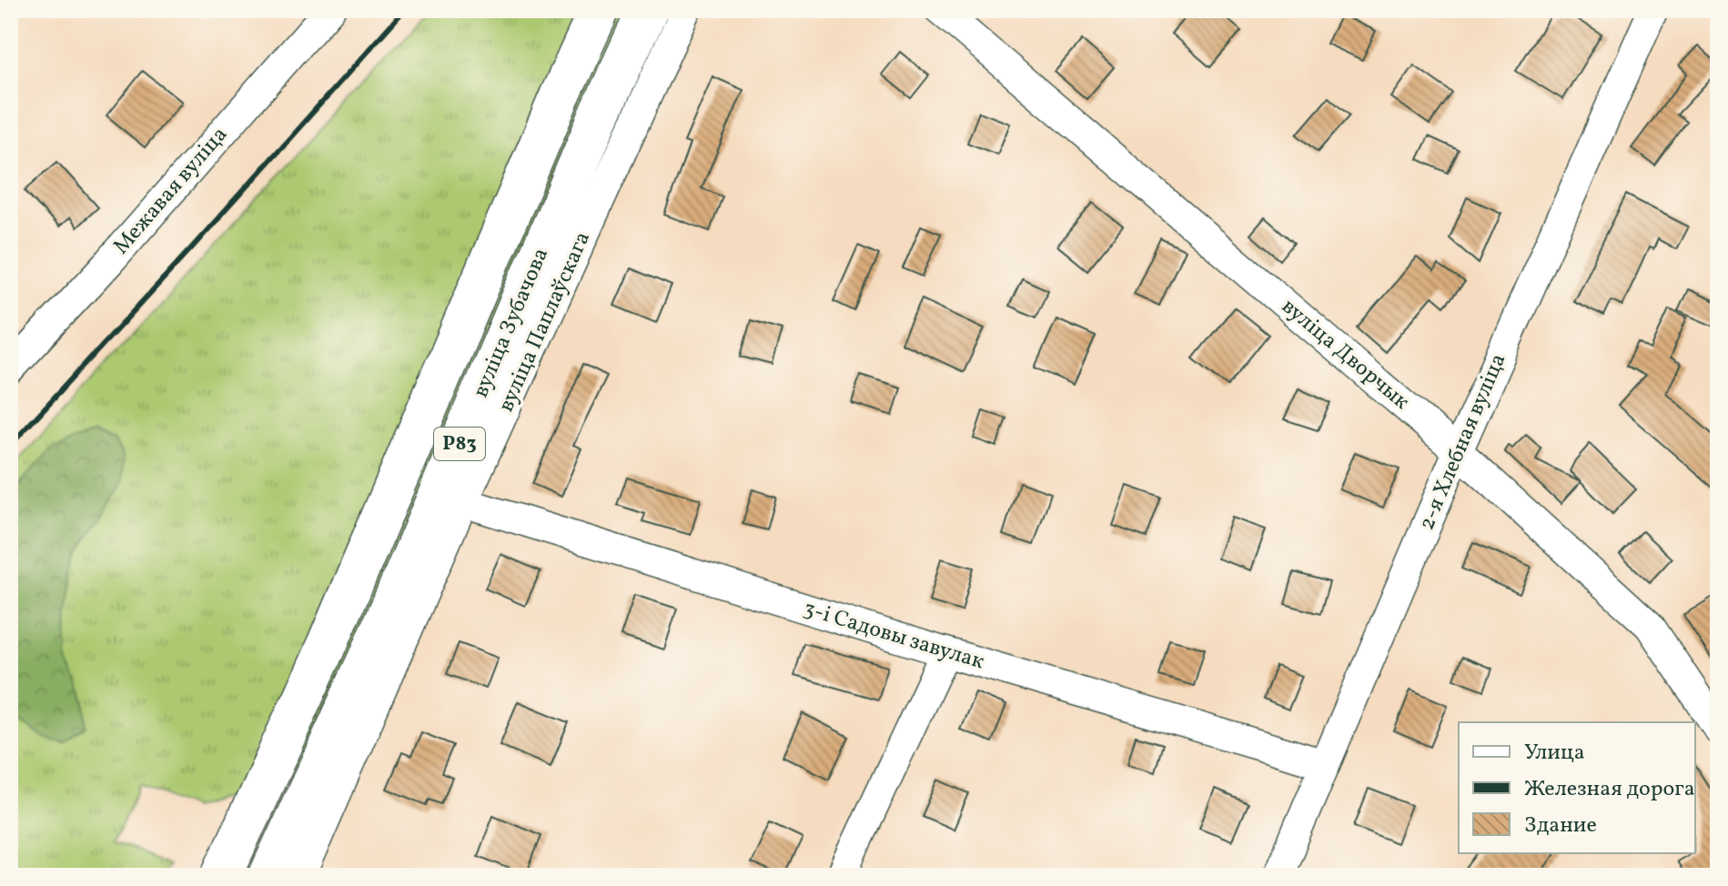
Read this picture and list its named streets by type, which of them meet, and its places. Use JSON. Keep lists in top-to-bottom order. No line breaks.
{"streets":{"highway":["вуліца Зубачова","Р83"],"street":["Межавая вуліца","вуліца Паплаўскага","вуліца Дворчык","2-я Хлебная вуліца","3-і Садовы завулак"]},"crossings":[["вуліца Паплаўскага","3-і Садовы завулак"],["вуліца Дворчык","2-я Хлебная вуліца"],["2-я Хлебная вуліца","3-і Садовы завулак"]],"legend":["Улица","Железная дорога","Здание"]}
